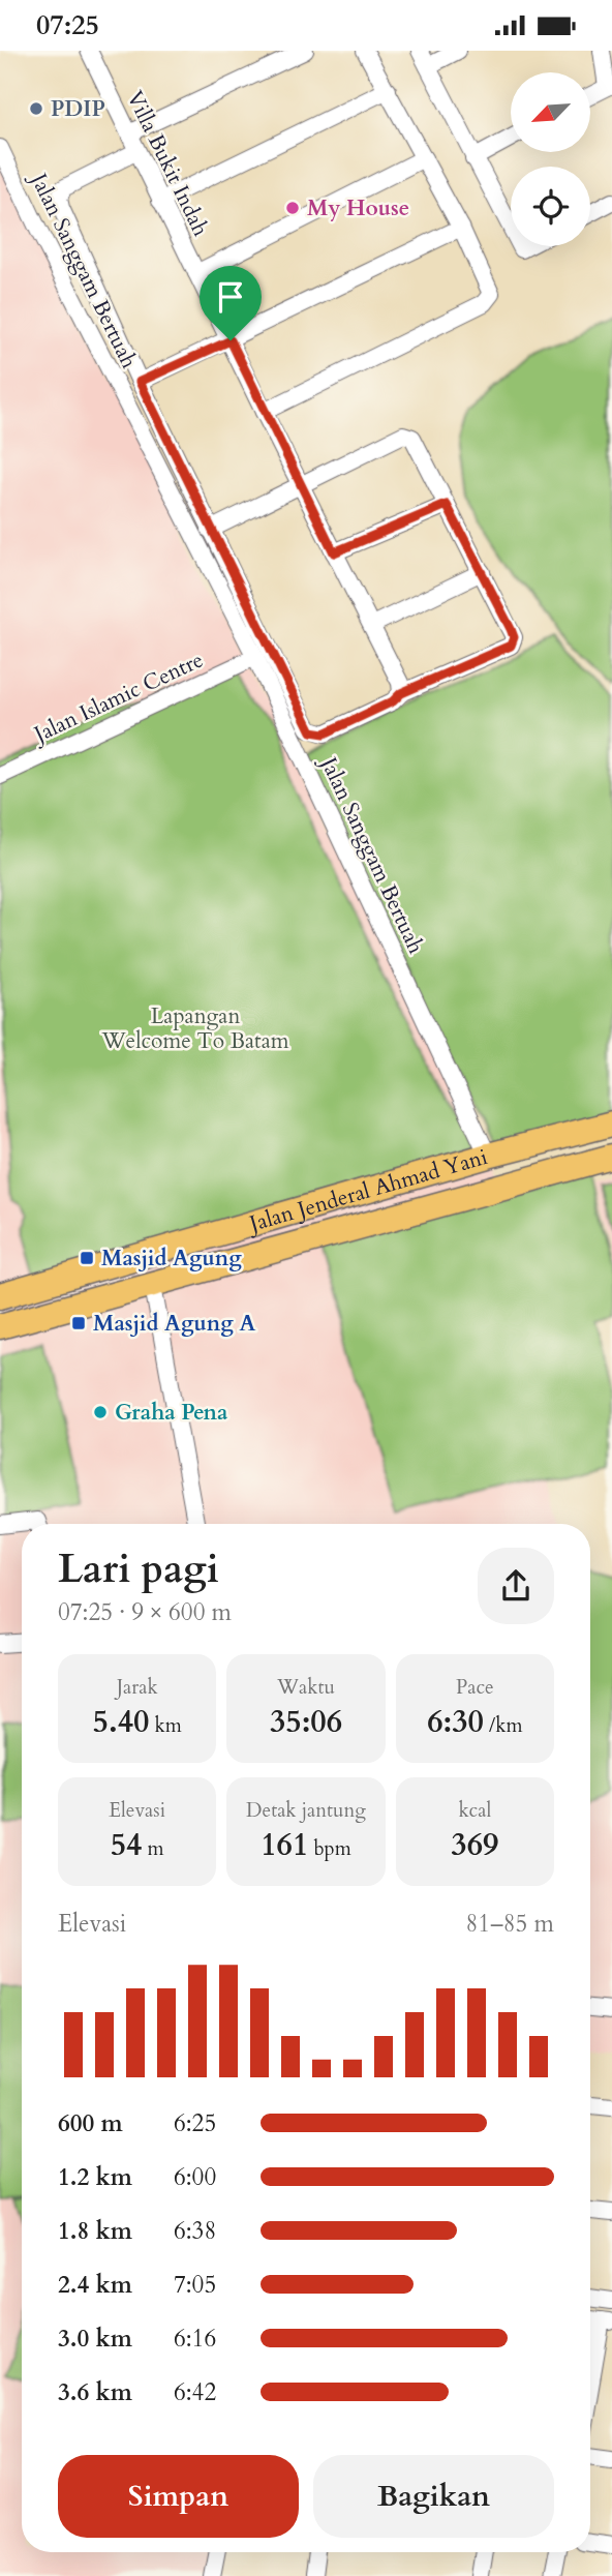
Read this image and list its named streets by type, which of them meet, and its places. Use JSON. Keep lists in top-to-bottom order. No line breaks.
{"streets":{"highway":["Jalan Jenderal Ahmad Yani"],"street":["Villa Bukit Indah","Jalan Sanggam Bertuah","Jalan Islamic Centre"]},"crossings":[["Jalan Sanggam Bertuah","Jalan Islamic Centre"],["Jalan Sanggam Bertuah","Jalan Jenderal Ahmad Yani"]],"parks":["Lapangan Welcome To Batam"],"places":{"other":["PDIP","My House","Graha Pena"],"transit":["Masjid Agung","Masjid Agung A"]},"north":"bottom left","page":{"status":"07:25","heading":["Lari pagi","07:25 · 9 × 600 m"],"stats":[["Jarak","5.40 km"],["Waktu","35:06"],["Pace","6:30 /km"],["Elevasi","54 m"],["Detak jantung","161 bpm"],["kcal","369"]],"chart":["Elevasi","81–85 m"],"list":[{"name":"600 m","note":"6:25"},{"name":"1.2 km","note":"6:00"},{"name":"1.8 km","note":"6:38"},{"name":"2.4 km","note":"7:05"},{"name":"3.0 km","note":"6:16"},{"name":"3.6 km","note":"6:42"}],"buttons":["Simpan","Bagikan"]}}
